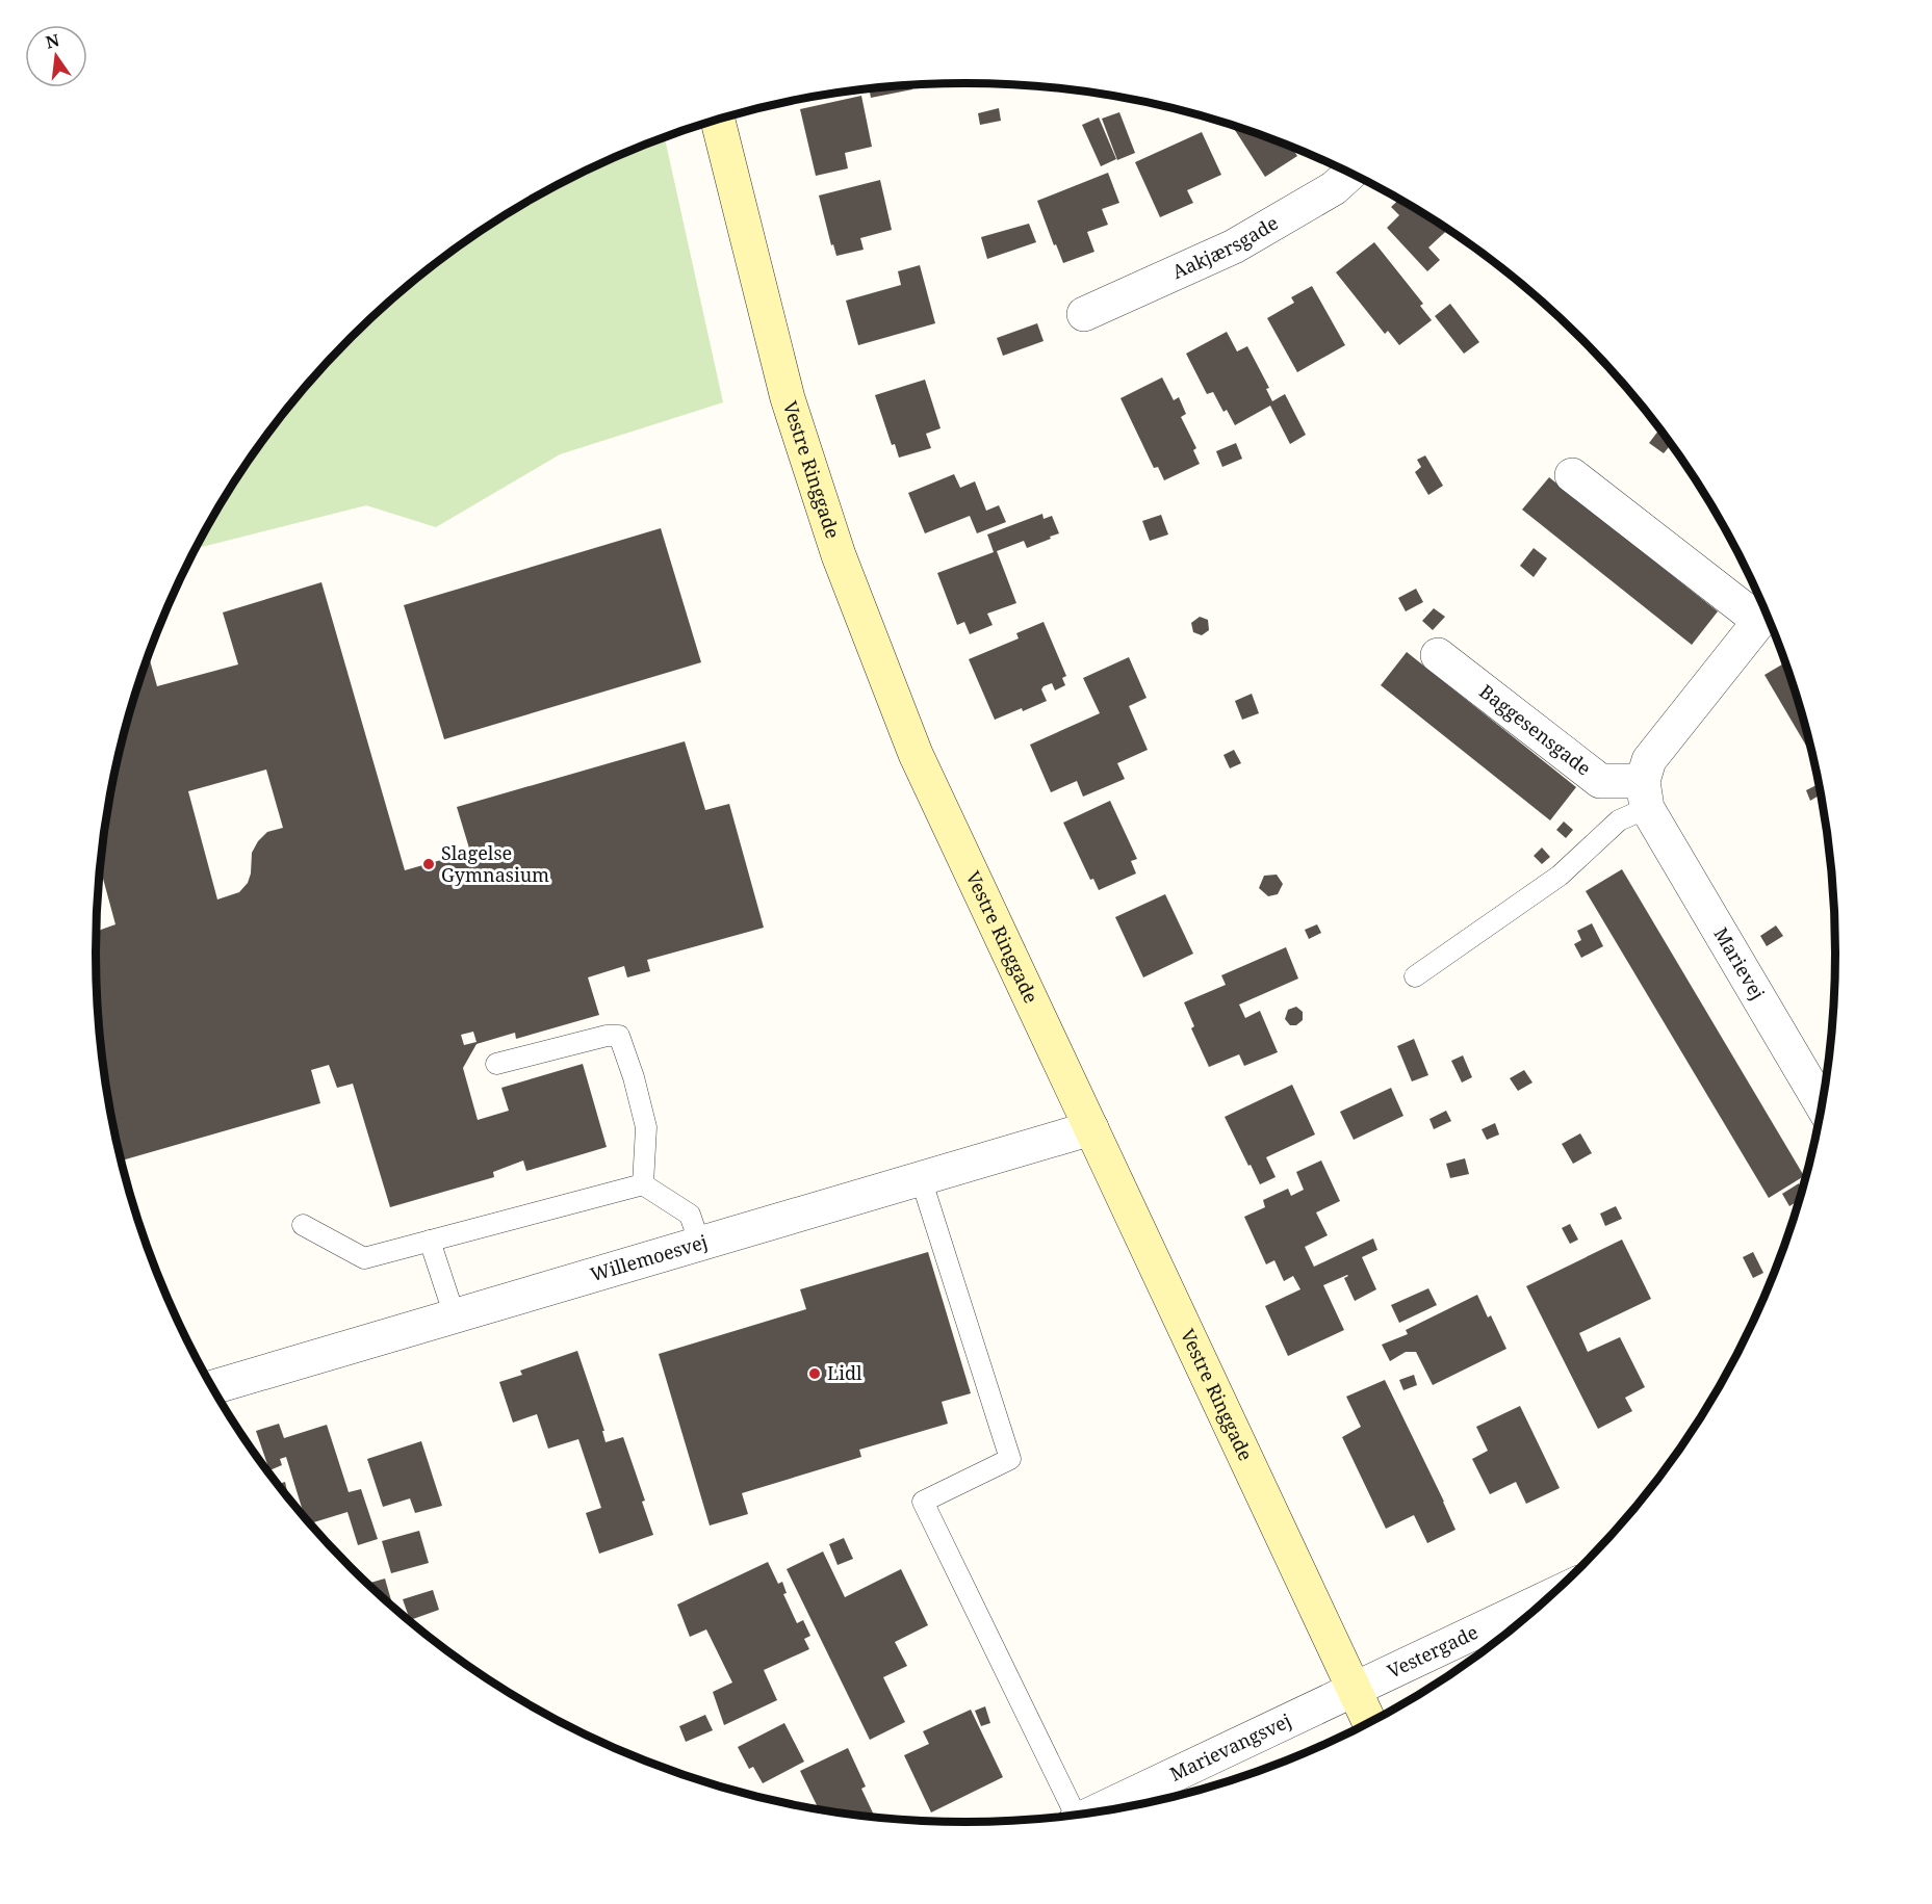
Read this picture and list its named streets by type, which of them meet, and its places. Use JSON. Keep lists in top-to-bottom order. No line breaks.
{"streets":{"street":["Aakjærsgade","Vestre Ringgade","Baggesensgade","Marievej","Willemoesvej","Vestergade","Marievangsvej"]},"crossings":[["Vestre Ringgade","Willemoesvej"],["Vestre Ringgade","Vestergade"],["Vestre Ringgade","Marievangsvej"],["Baggesensgade","Marievej"],["Vestergade","Marievangsvej"]],"places":["Slagelse Gymnasium","Lidl"],"north":"top"}
